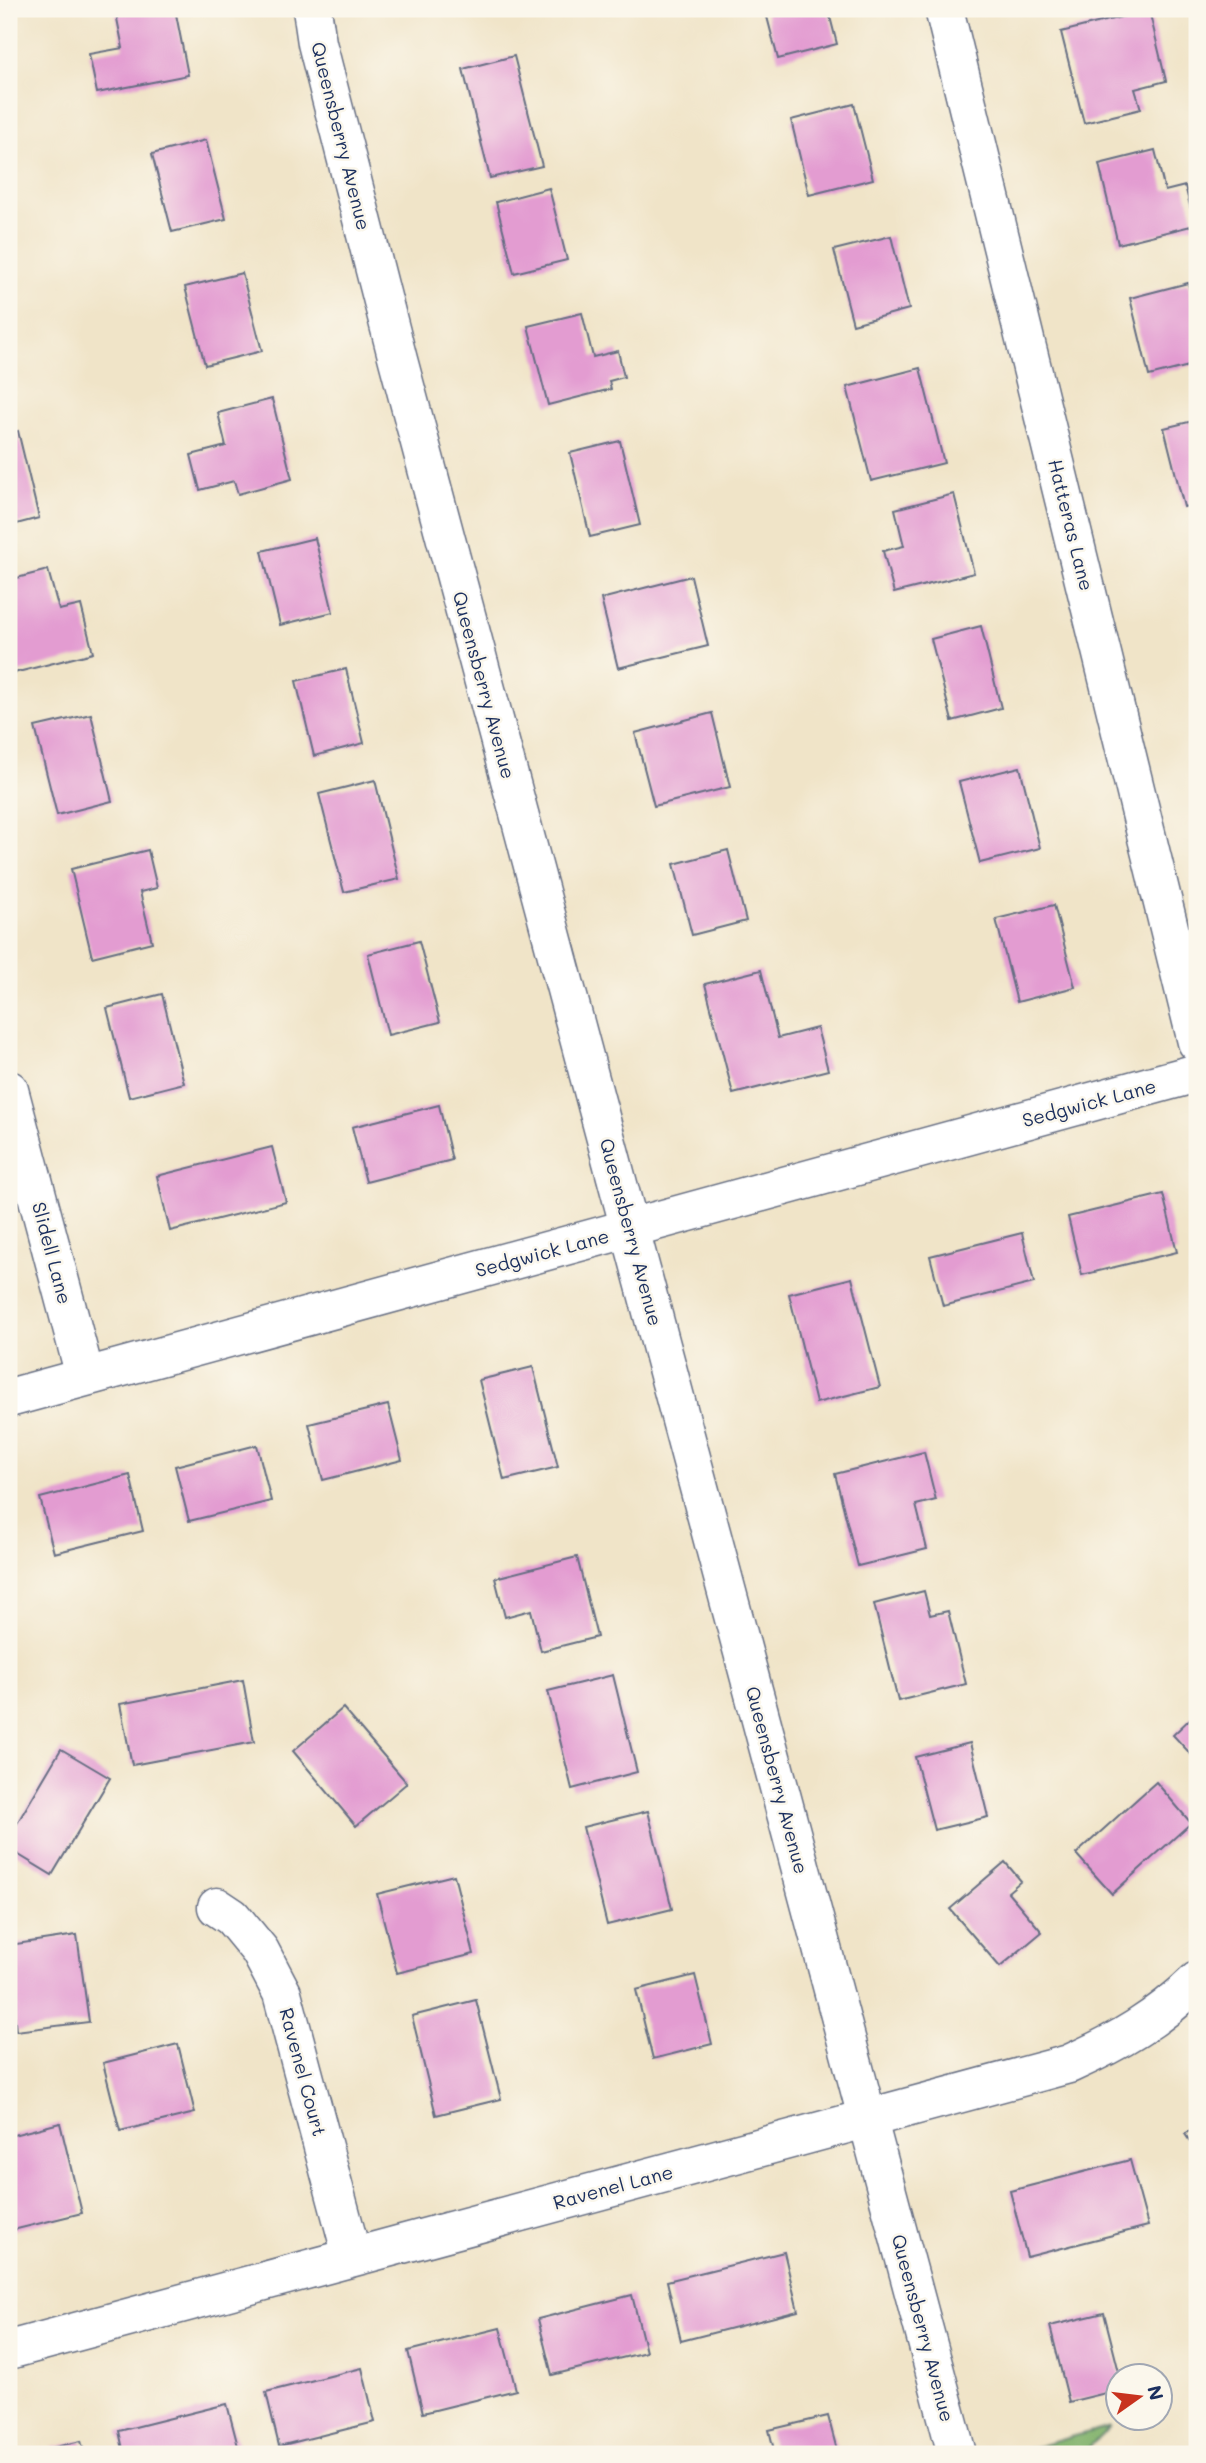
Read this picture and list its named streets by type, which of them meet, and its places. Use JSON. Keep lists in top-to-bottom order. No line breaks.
{"streets":{"street":["Queensberry Avenue","Hatteras Lane","Sedgwick Lane","Slidell Lane","Ravenel Court","Ravenel Lane"]},"crossings":[["Queensberry Avenue","Sedgwick Lane"],["Queensberry Avenue","Ravenel Lane"],["Sedgwick Lane","Slidell Lane"],["Ravenel Court","Ravenel Lane"]],"north":"right"}
